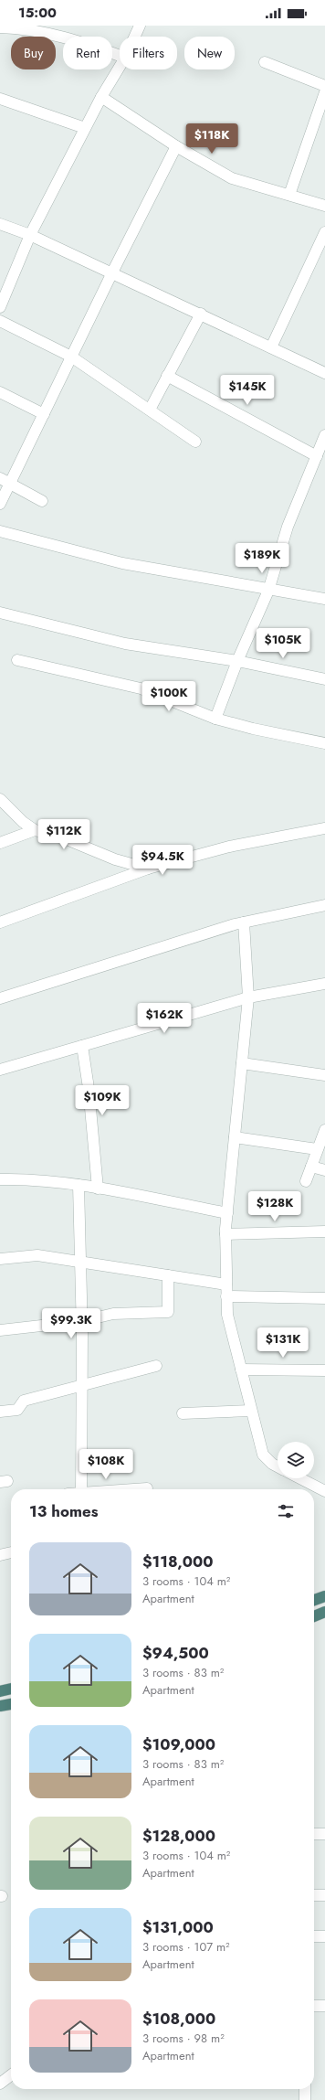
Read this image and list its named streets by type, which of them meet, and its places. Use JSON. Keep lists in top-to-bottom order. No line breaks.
{"page":{"status":"15:00","chip":["Buy","Rent","Filters","New"],"price":["$118K","$145K","$189K","$105K","$100K","$112K","$94.5K","$162K","$109K","$128K","$99.3K","$131K","$108K"],"heading":"13 homes","list":[{"name":"$118,000","note":"3 rooms · 104 m² · Apartment"},{"name":"$94,500","note":"3 rooms · 83 m² · Apartment"},{"name":"$109,000","note":"3 rooms · 83 m² · Apartment"},{"name":"$128,000","note":"3 rooms · 104 m² · Apartment"},{"name":"$131,000","note":"3 rooms · 107 m² · Apartment"},{"name":"$108,000","note":"3 rooms · 98 m² · Apartment"}]}}
